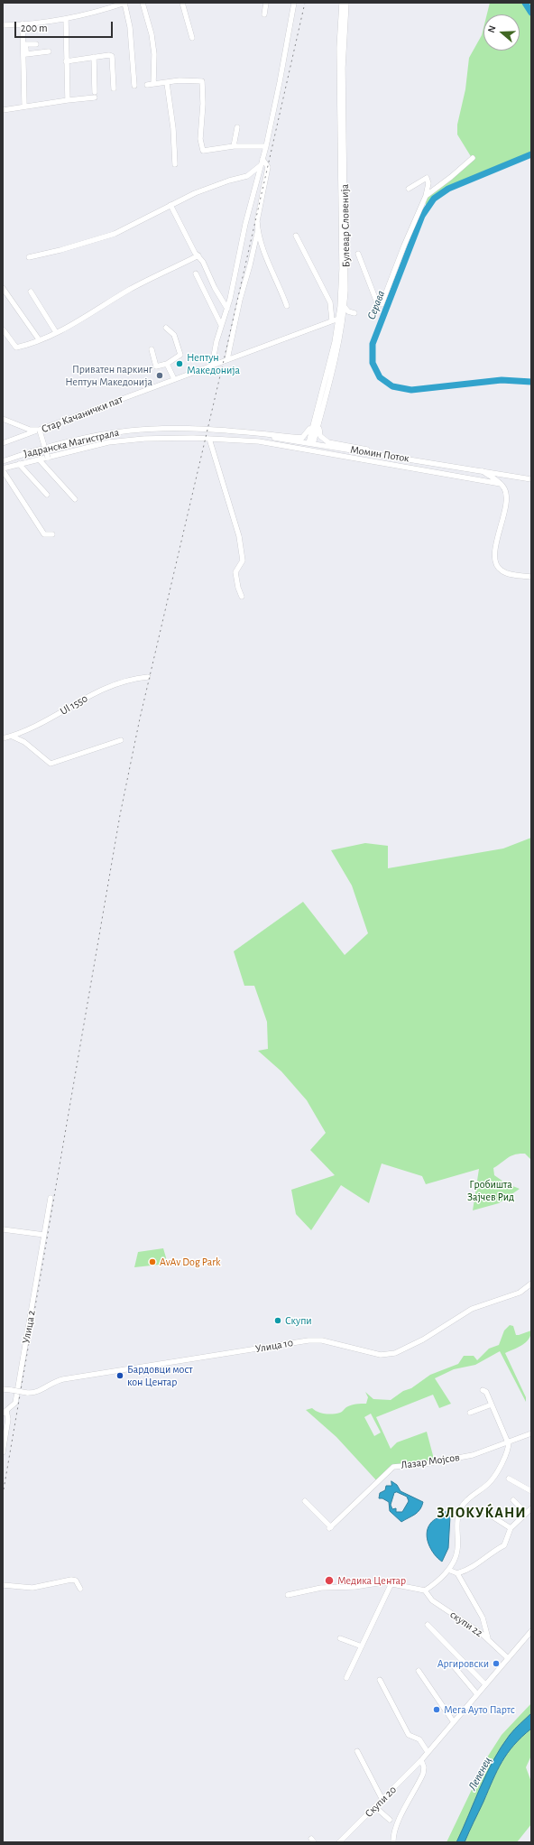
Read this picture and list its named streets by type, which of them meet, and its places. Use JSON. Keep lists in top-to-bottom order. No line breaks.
{"streets":{"street":["Булевар Словенија","Стар Качанички пат","Јадранска Магистрала","Момин Поток","Ul 1550","Улица 2","Улица 10","Лазар Мојсов","скупи 22","Скупи 20"]},"crossings":[["Булевар Словенија","Стар Качанички пат"],["Булевар Словенија","Момин Поток"],["Јадранска Магистрала","Момин Поток"],["скупи 22","Скупи 20"]],"districts":["ЗЛОКУЌАНИ"],"water":["Серава","Лепенец"],"parks":["Гробишта Зајчев Рид"],"places":["Нептун Македонија","Приватен паркинг Нептун Македонија","AvAv Dog Park","Скупи","Бардовци мост кон Центар","Медика Центар","Аргировски","Мега Ауто Партс"],"scale_bar":"200 m","north":"left"}
